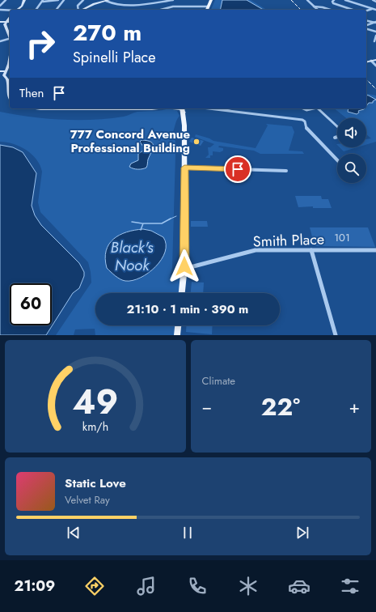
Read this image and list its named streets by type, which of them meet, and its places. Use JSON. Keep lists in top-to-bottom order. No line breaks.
{"streets":{"street":["Smith Place"]},"water":["Black's Nook"],"places":["777 Concord Avenue Professional Building"],"house_numbers":["101"],"page":{"turn":["270 m","Spinelli Place"],"then":"Then","limit":"60","trip":"21:10 · 1 min · 390 m","tile":"Climate","heat":["−","22°","+"],"song":["Static Love","Velvet Ray"],"tabs":"21:09","gauge":["49","km/h"]}}
